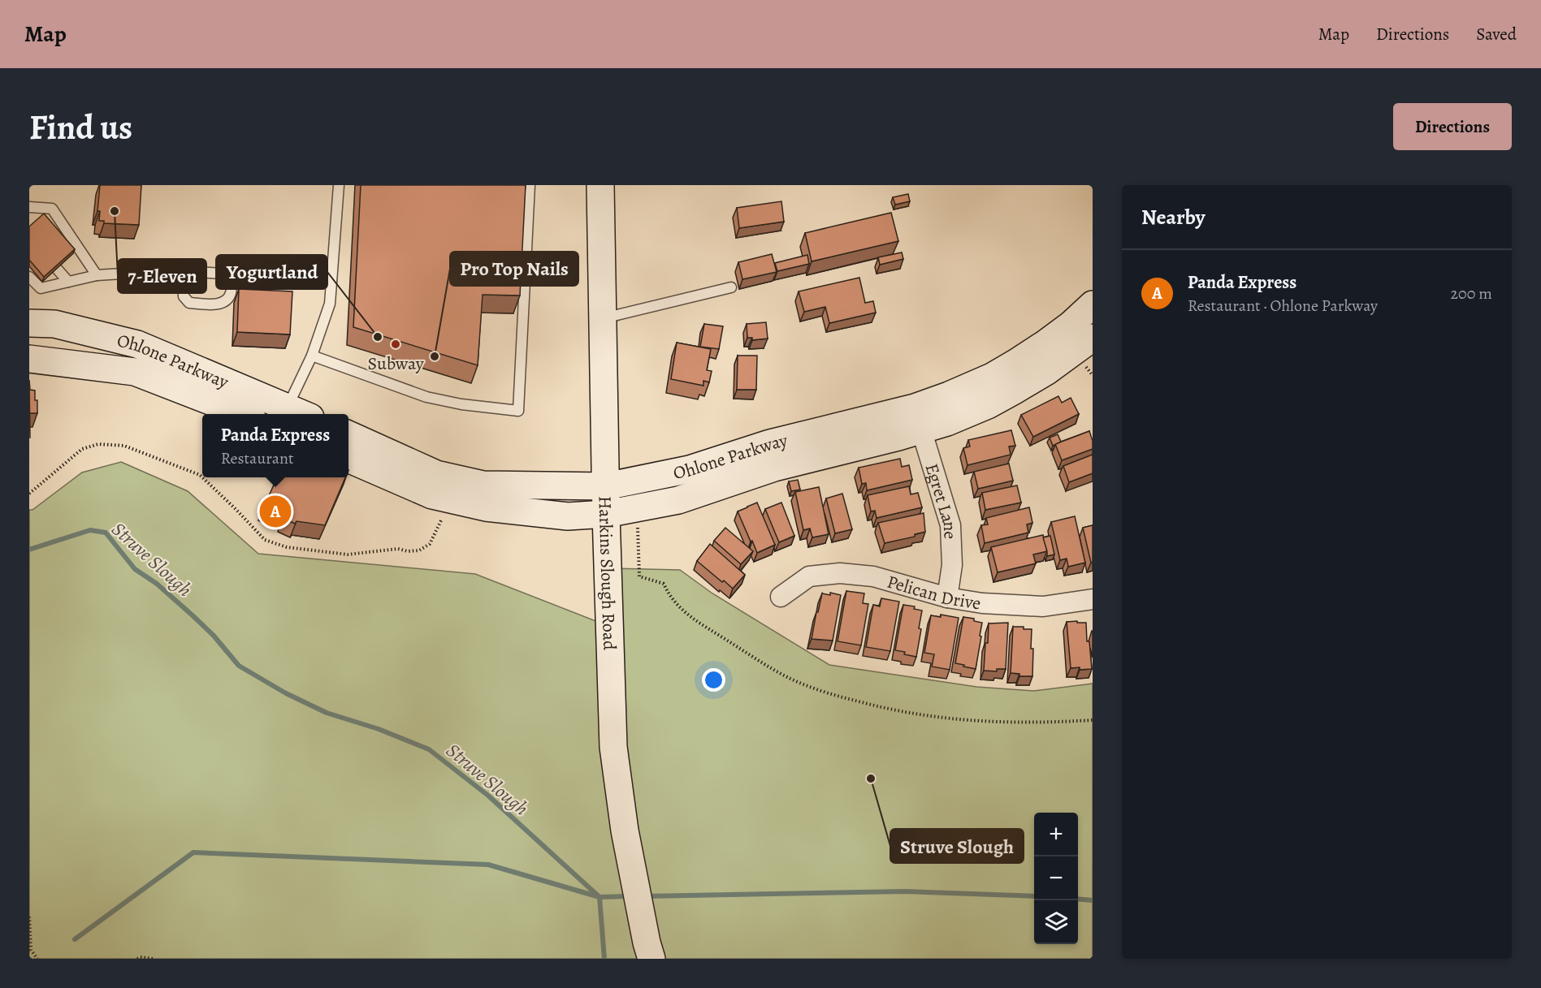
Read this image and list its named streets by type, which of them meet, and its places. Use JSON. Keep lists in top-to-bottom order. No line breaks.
{"streets":{"main road":["Ohlone Parkway","Harkins Slough Road"],"street":["Egret Lane","Pelican Drive"]},"crossings":[["Ohlone Parkway","Egret Lane"],["Ohlone Parkway","Harkins Slough Road"],["Egret Lane","Pelican Drive"]],"water":["Struve Slough"],"places":["7-Eleven","Yogurtland","Subway","Pro Top Nails","Struve Slough"],"page":{"header":"Map","nav":["Map","Directions","Saved"],"buttons":"Directions","title":"Find us","heading":"Nearby","list":[{"mark":"A","name":"Panda Express","note":"Restaurant · Ohlone Parkway","value":"200 m"}],"popup":["Panda Express","Restaurant"],"pins":"A","map_buttons":["+","−"]}}
